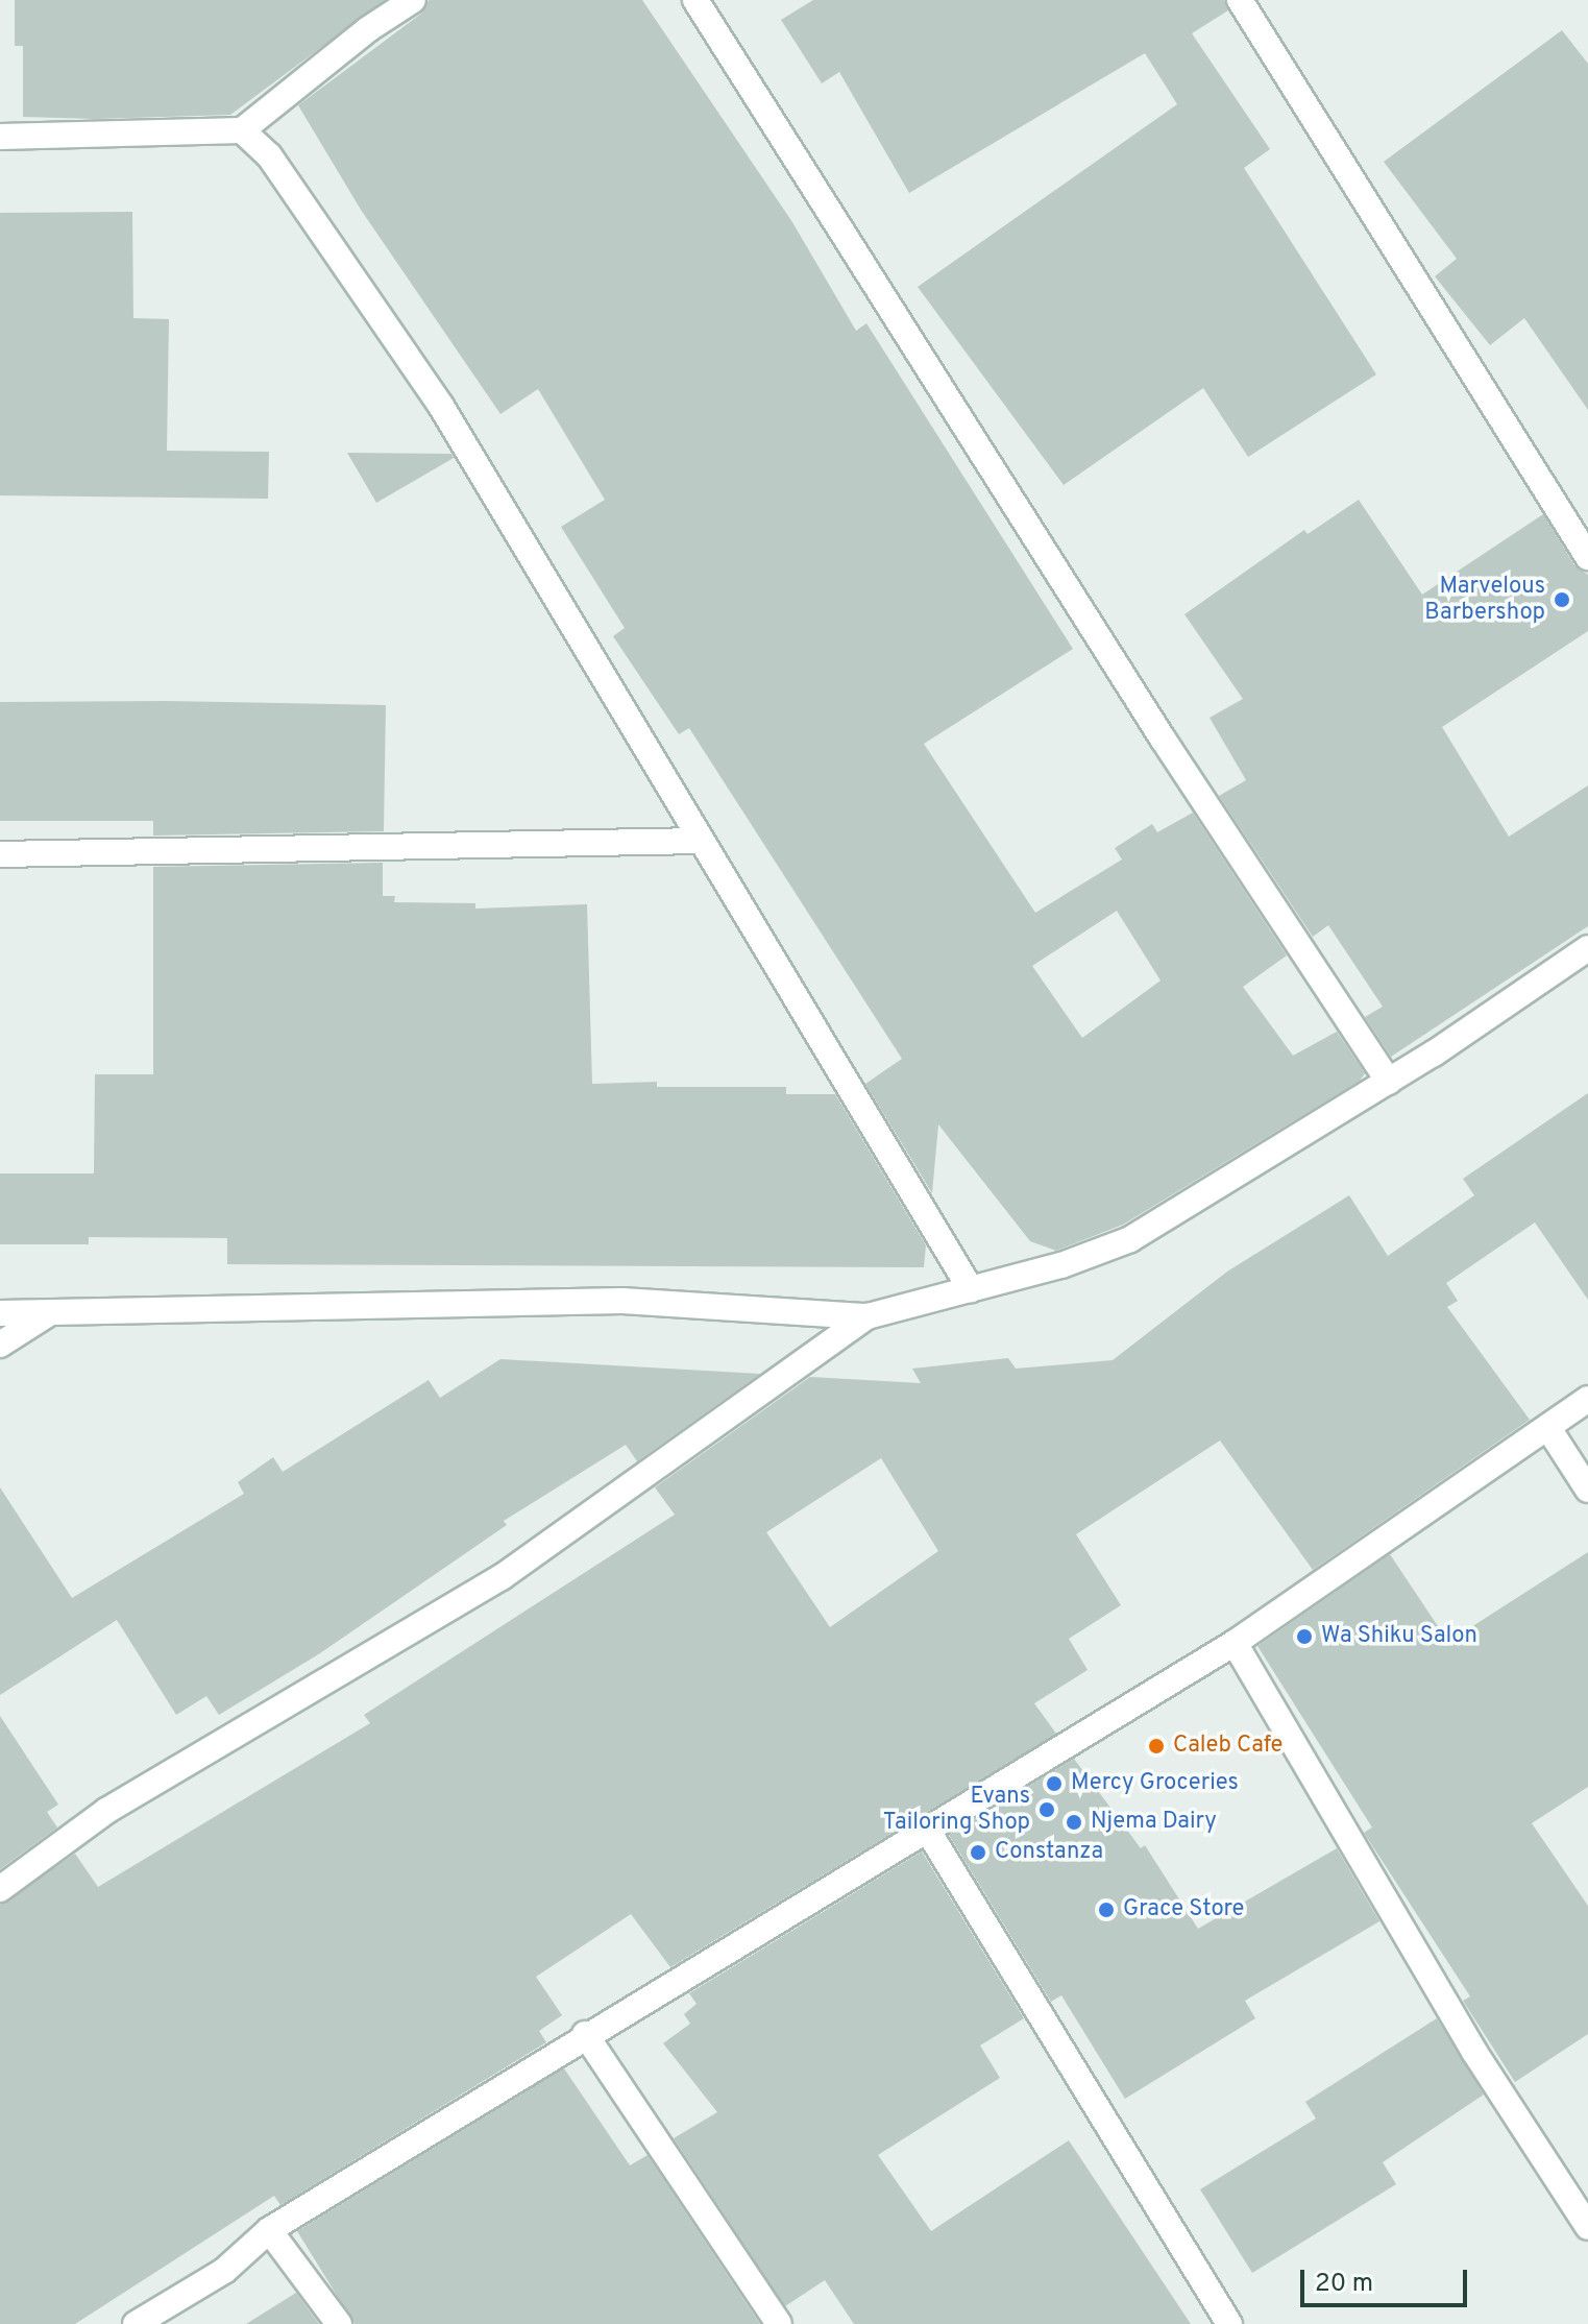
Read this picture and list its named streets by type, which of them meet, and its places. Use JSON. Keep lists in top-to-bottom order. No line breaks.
{"places":["Marvelous Barbershop","Wa Shiku Salon","Caleb Cafe","Mercy Groceries","Evans Tailoring Shop","Njema Dairy","Constanza","Grace Store"],"scale_bar":"20 m"}
